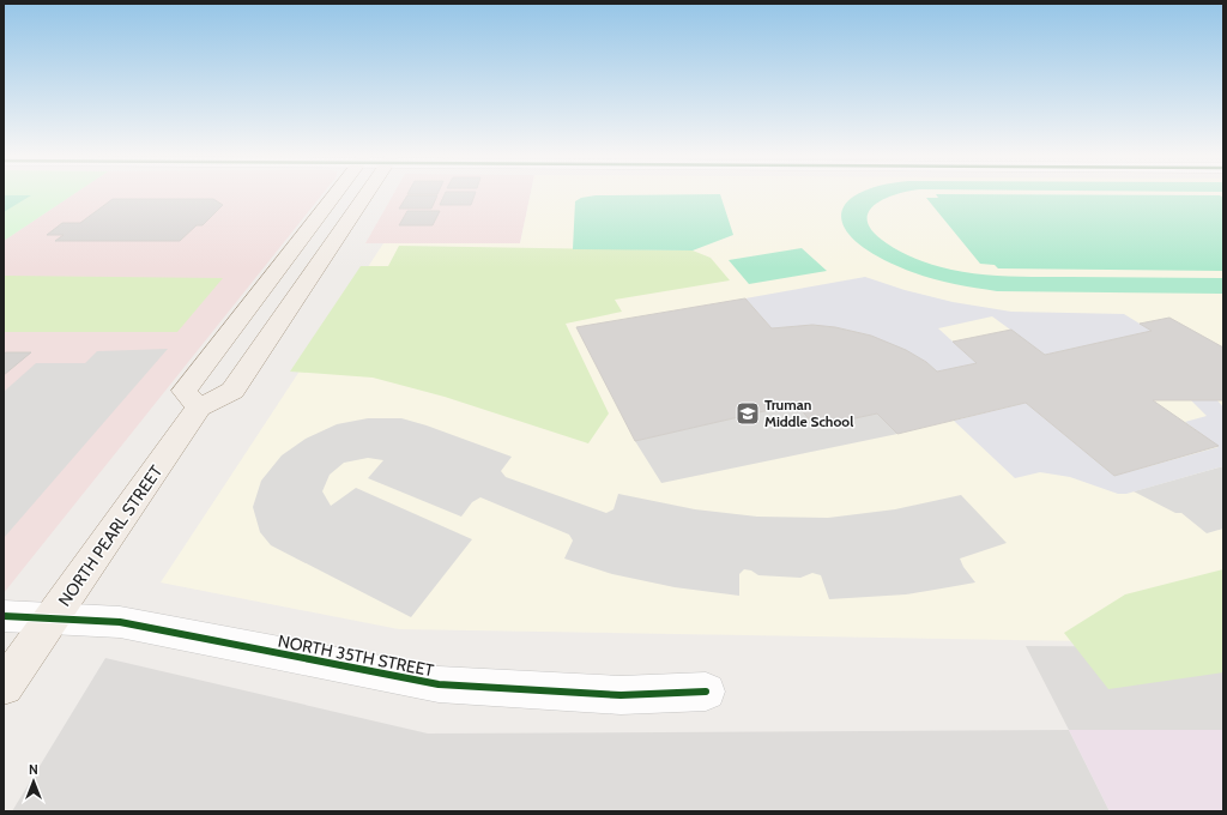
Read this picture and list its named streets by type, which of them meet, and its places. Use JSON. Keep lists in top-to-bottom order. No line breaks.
{"streets":{"main road":["NORTH PEARL STREET"],"street":["NORTH 35TH STREET"]},"crossings":[["NORTH PEARL STREET","NORTH 35TH STREET"]],"places":{"school or university":["Truman Middle School"]},"north":"top"}
